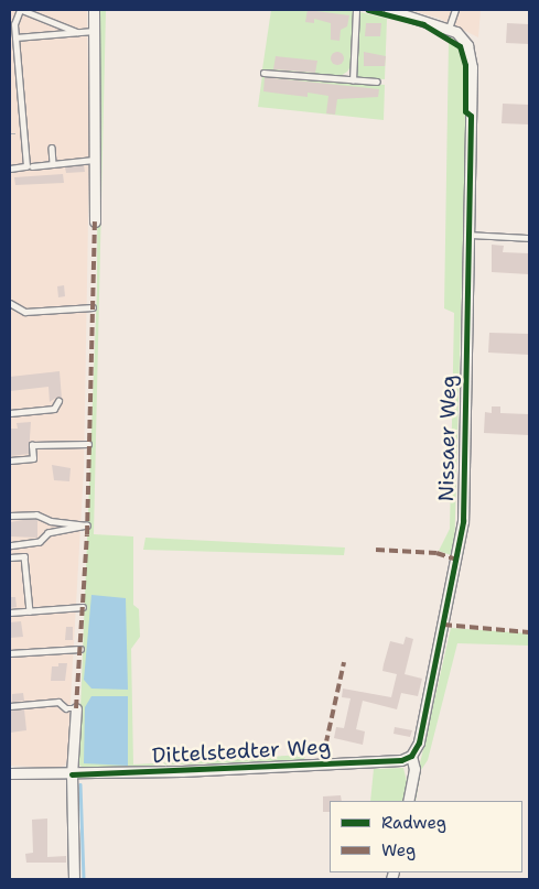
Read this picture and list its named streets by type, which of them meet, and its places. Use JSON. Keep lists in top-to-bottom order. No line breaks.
{"streets":{"street":["Nissaer Weg","Dittelstedter Weg"]},"crossings":[["Nissaer Weg","Dittelstedter Weg"]],"legend":["Radweg","Weg"]}
